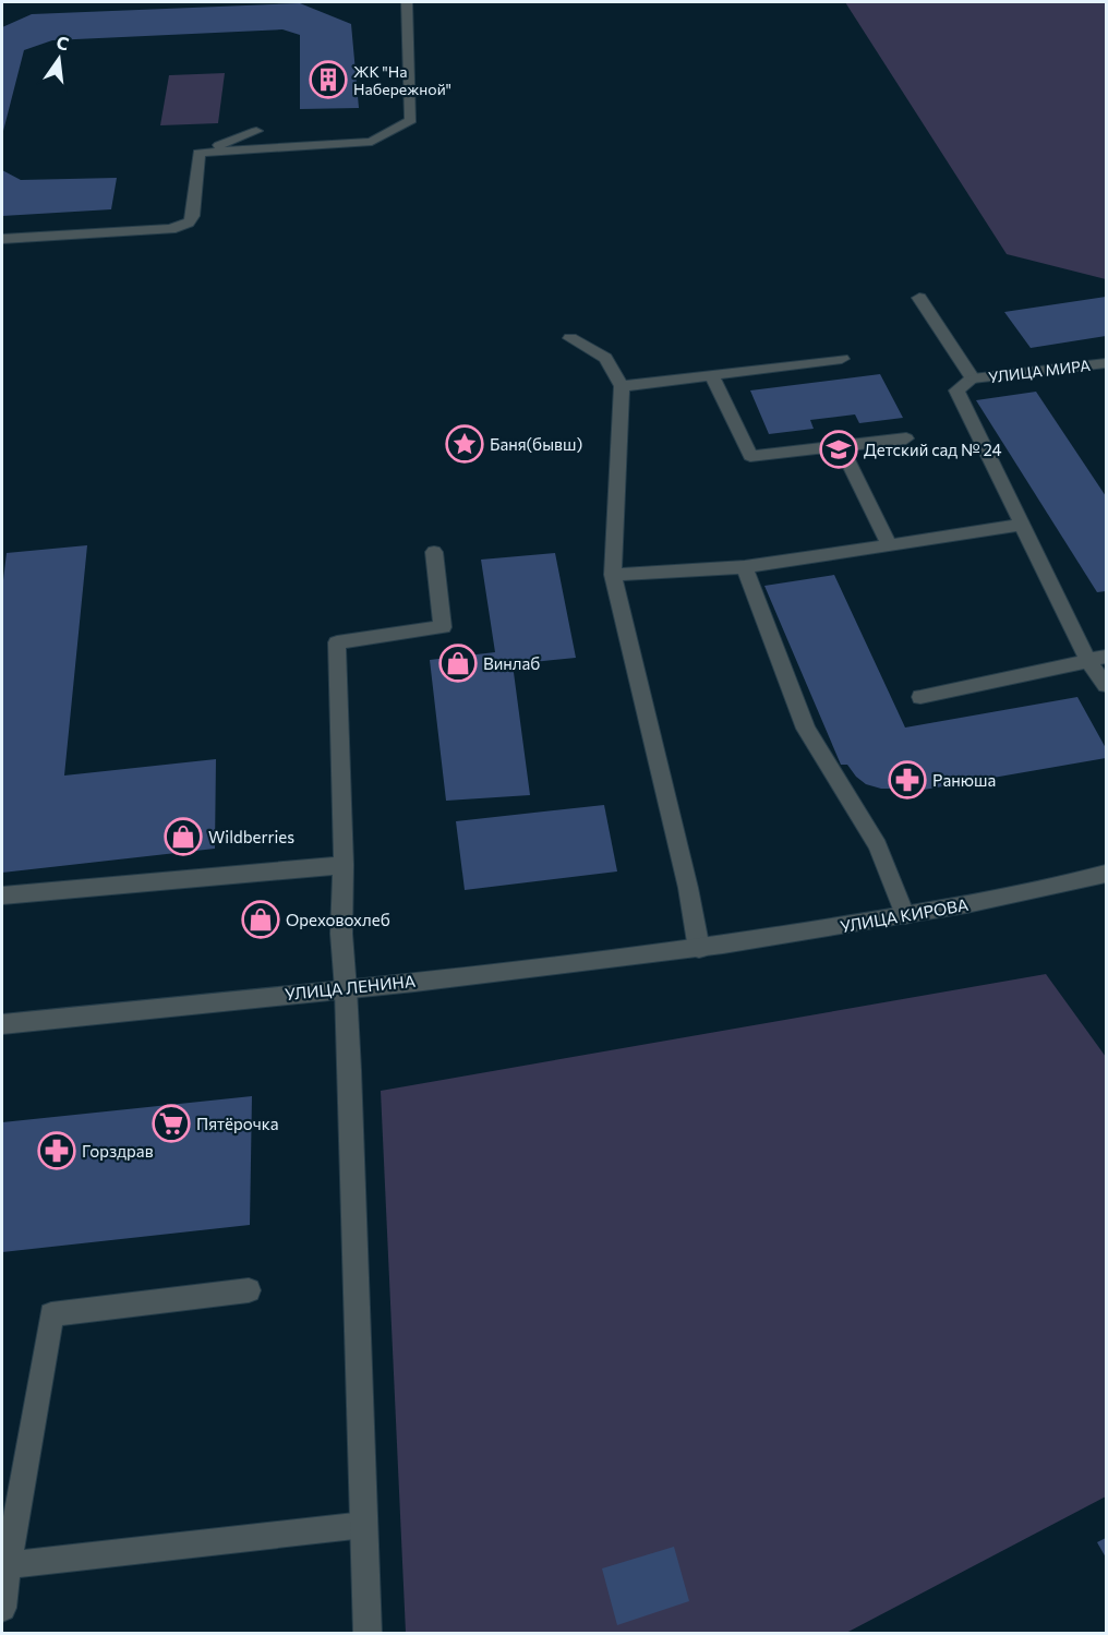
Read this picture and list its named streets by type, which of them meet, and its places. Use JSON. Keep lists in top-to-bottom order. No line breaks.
{"streets":{"street":["УЛИЦА МИРА","УЛИЦА КИРОВА","УЛИЦА ЛЕНИНА"]},"crossings":[["УЛИЦА КИРОВА","УЛИЦА ЛЕНИНА"]],"places":{"building":["ЖК \"На Набережной\""],"place":["Баня(бывш)"],"school or university":["Детский сад № 24"],"shop":["Винлаб","Wildberries","Ореховохлеб"],"pharmacy":["Ранюша","Горздрав"],"supermarket":["Пятёрочка"]},"north":"top"}
